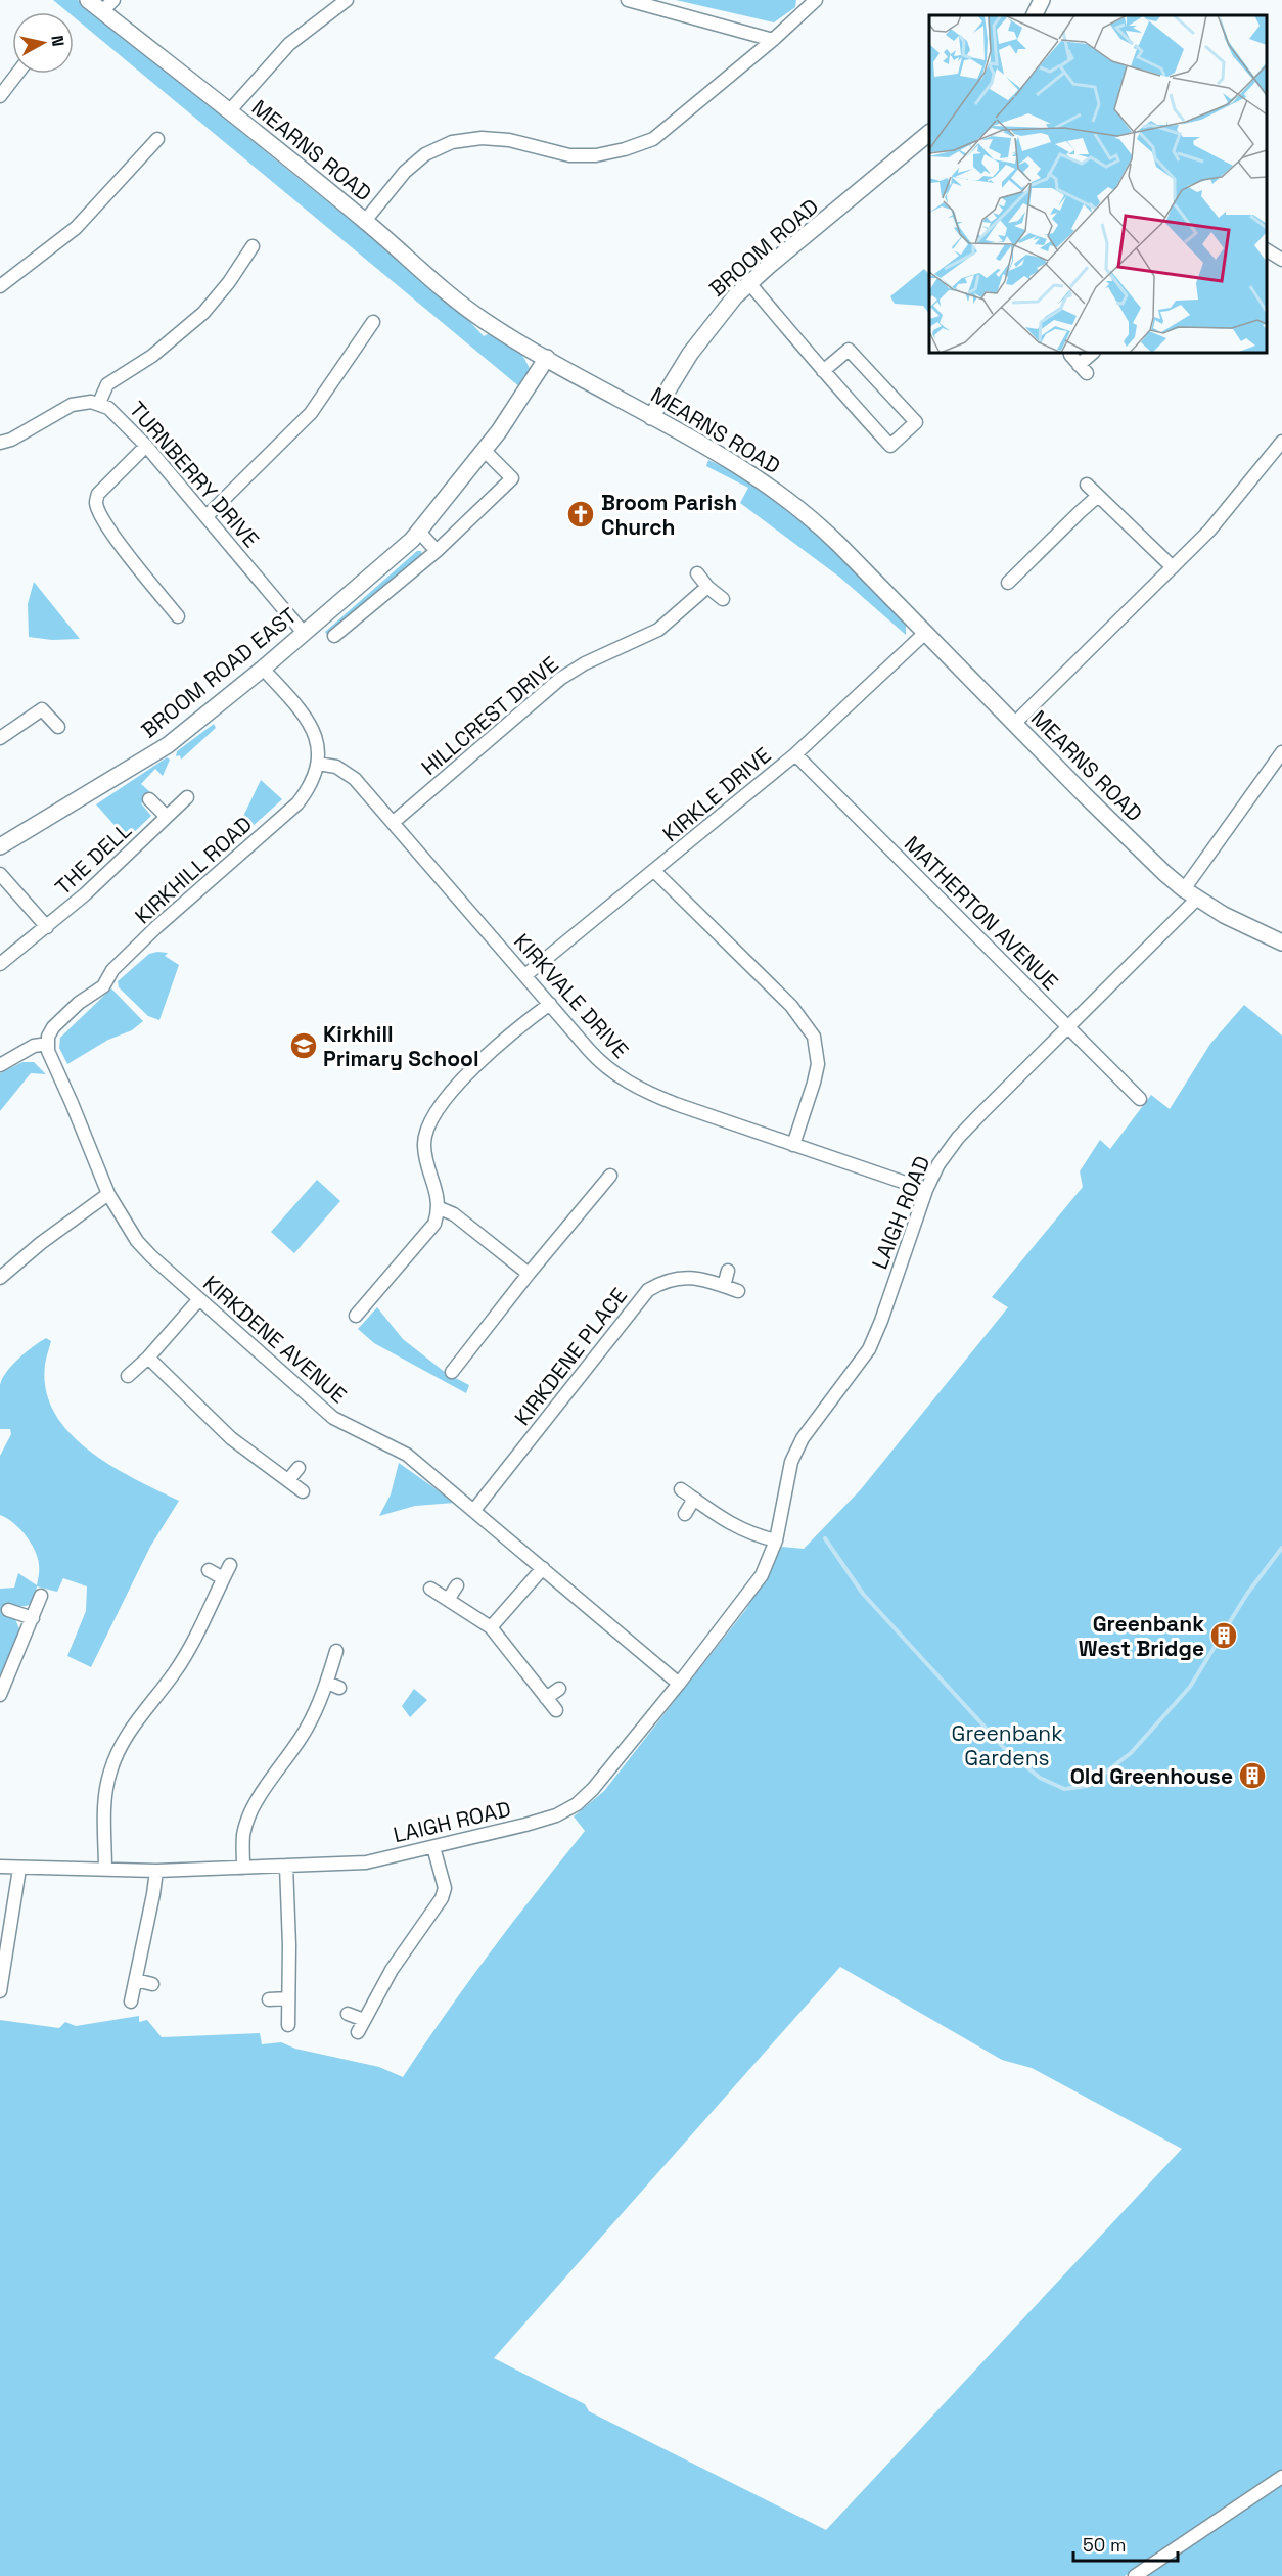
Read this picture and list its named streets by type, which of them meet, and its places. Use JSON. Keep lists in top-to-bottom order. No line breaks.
{"streets":{"street":["MEARNS ROAD","BROOM ROAD","TURNBERRY DRIVE","BROOM ROAD EAST","HILLCREST DRIVE","KIRKLE DRIVE","THE DELL","KIRKHILL ROAD","MATHERTON AVENUE","KIRKVALE DRIVE","LAIGH ROAD","KIRKDENE AVENUE","KIRKDENE PLACE"]},"crossings":[["MEARNS ROAD","BROOM ROAD"],["MEARNS ROAD","BROOM ROAD EAST"],["MEARNS ROAD","KIRKLE DRIVE"],["MEARNS ROAD","LAIGH ROAD"],["TURNBERRY DRIVE","BROOM ROAD EAST"],["HILLCREST DRIVE","KIRKVALE DRIVE"],["KIRKLE DRIVE","MATHERTON AVENUE"],["KIRKLE DRIVE","KIRKVALE DRIVE"],["KIRKHILL ROAD","KIRKVALE DRIVE"],["KIRKHILL ROAD","KIRKDENE AVENUE"],["MATHERTON AVENUE","LAIGH ROAD"],["KIRKVALE DRIVE","LAIGH ROAD"],["LAIGH ROAD","KIRKDENE AVENUE"],["KIRKDENE AVENUE","KIRKDENE PLACE"]],"parks":["Greenbank Gardens"],"places":{"church":["Broom Parish Church"],"school or university":["Kirkhill Primary School"],"building":["Greenbank West Bridge","Old Greenhouse"]},"scale_bar":"50 m","north":"right"}
